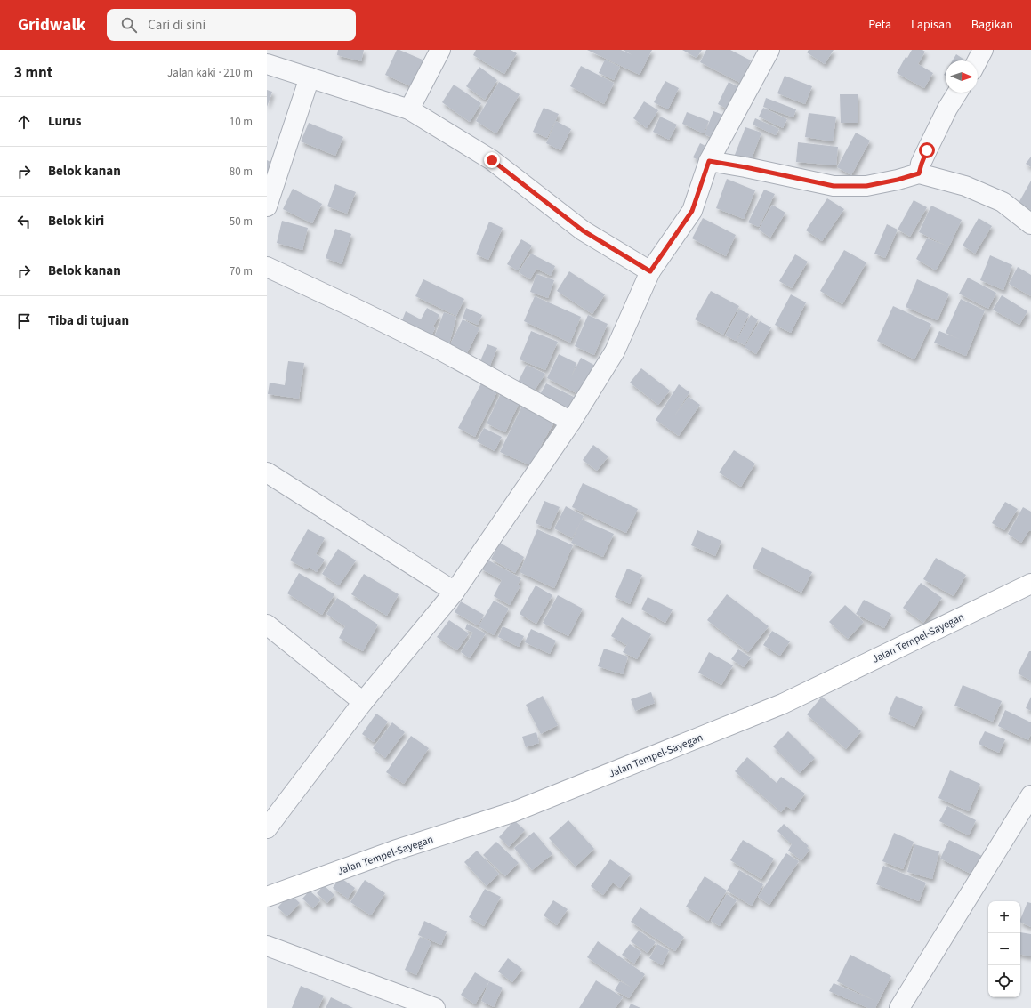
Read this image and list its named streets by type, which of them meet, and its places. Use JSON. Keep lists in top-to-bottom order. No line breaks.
{"streets":{"main road":["Jalan Tempel-Sayegan"]},"north":"right","page":{"header":"Gridwalk","search":"Cari di sini","nav":["Peta","Lapisan","Bagikan"],"heading":["3 mnt","Jalan kaki · 210 m"],"list":[["Lurus","10 m"],["Belok kanan","80 m"],["Belok kiri","50 m"],["Belok kanan","70 m"],"Tiba di tujuan"],"map_buttons":["+","−"]}}
